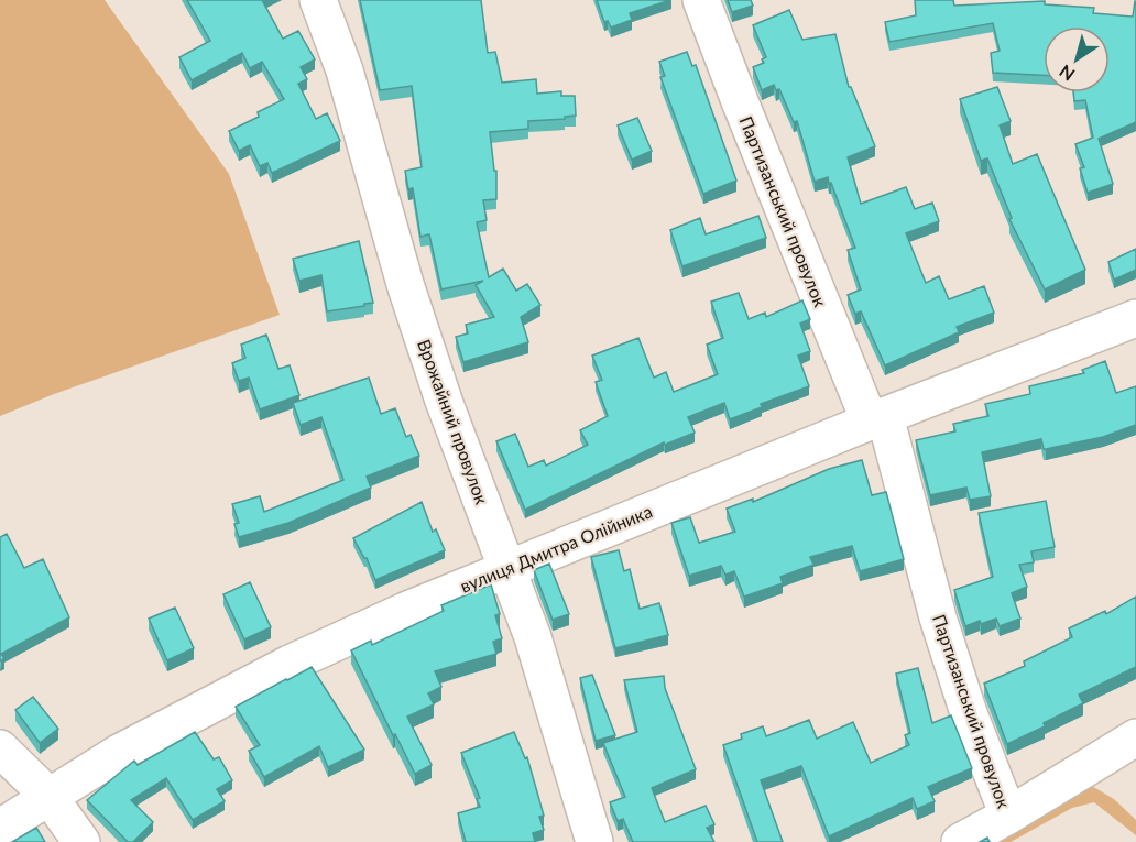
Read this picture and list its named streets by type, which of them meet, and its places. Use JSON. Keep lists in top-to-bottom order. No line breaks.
{"streets":{"street":["Партизанський провулок","Врожайний провулок","вулиця Дмитра Олійника"]},"crossings":[["Партизанський провулок","вулиця Дмитра Олійника"],["Врожайний провулок","вулиця Дмитра Олійника"]],"north":"bottom left"}
